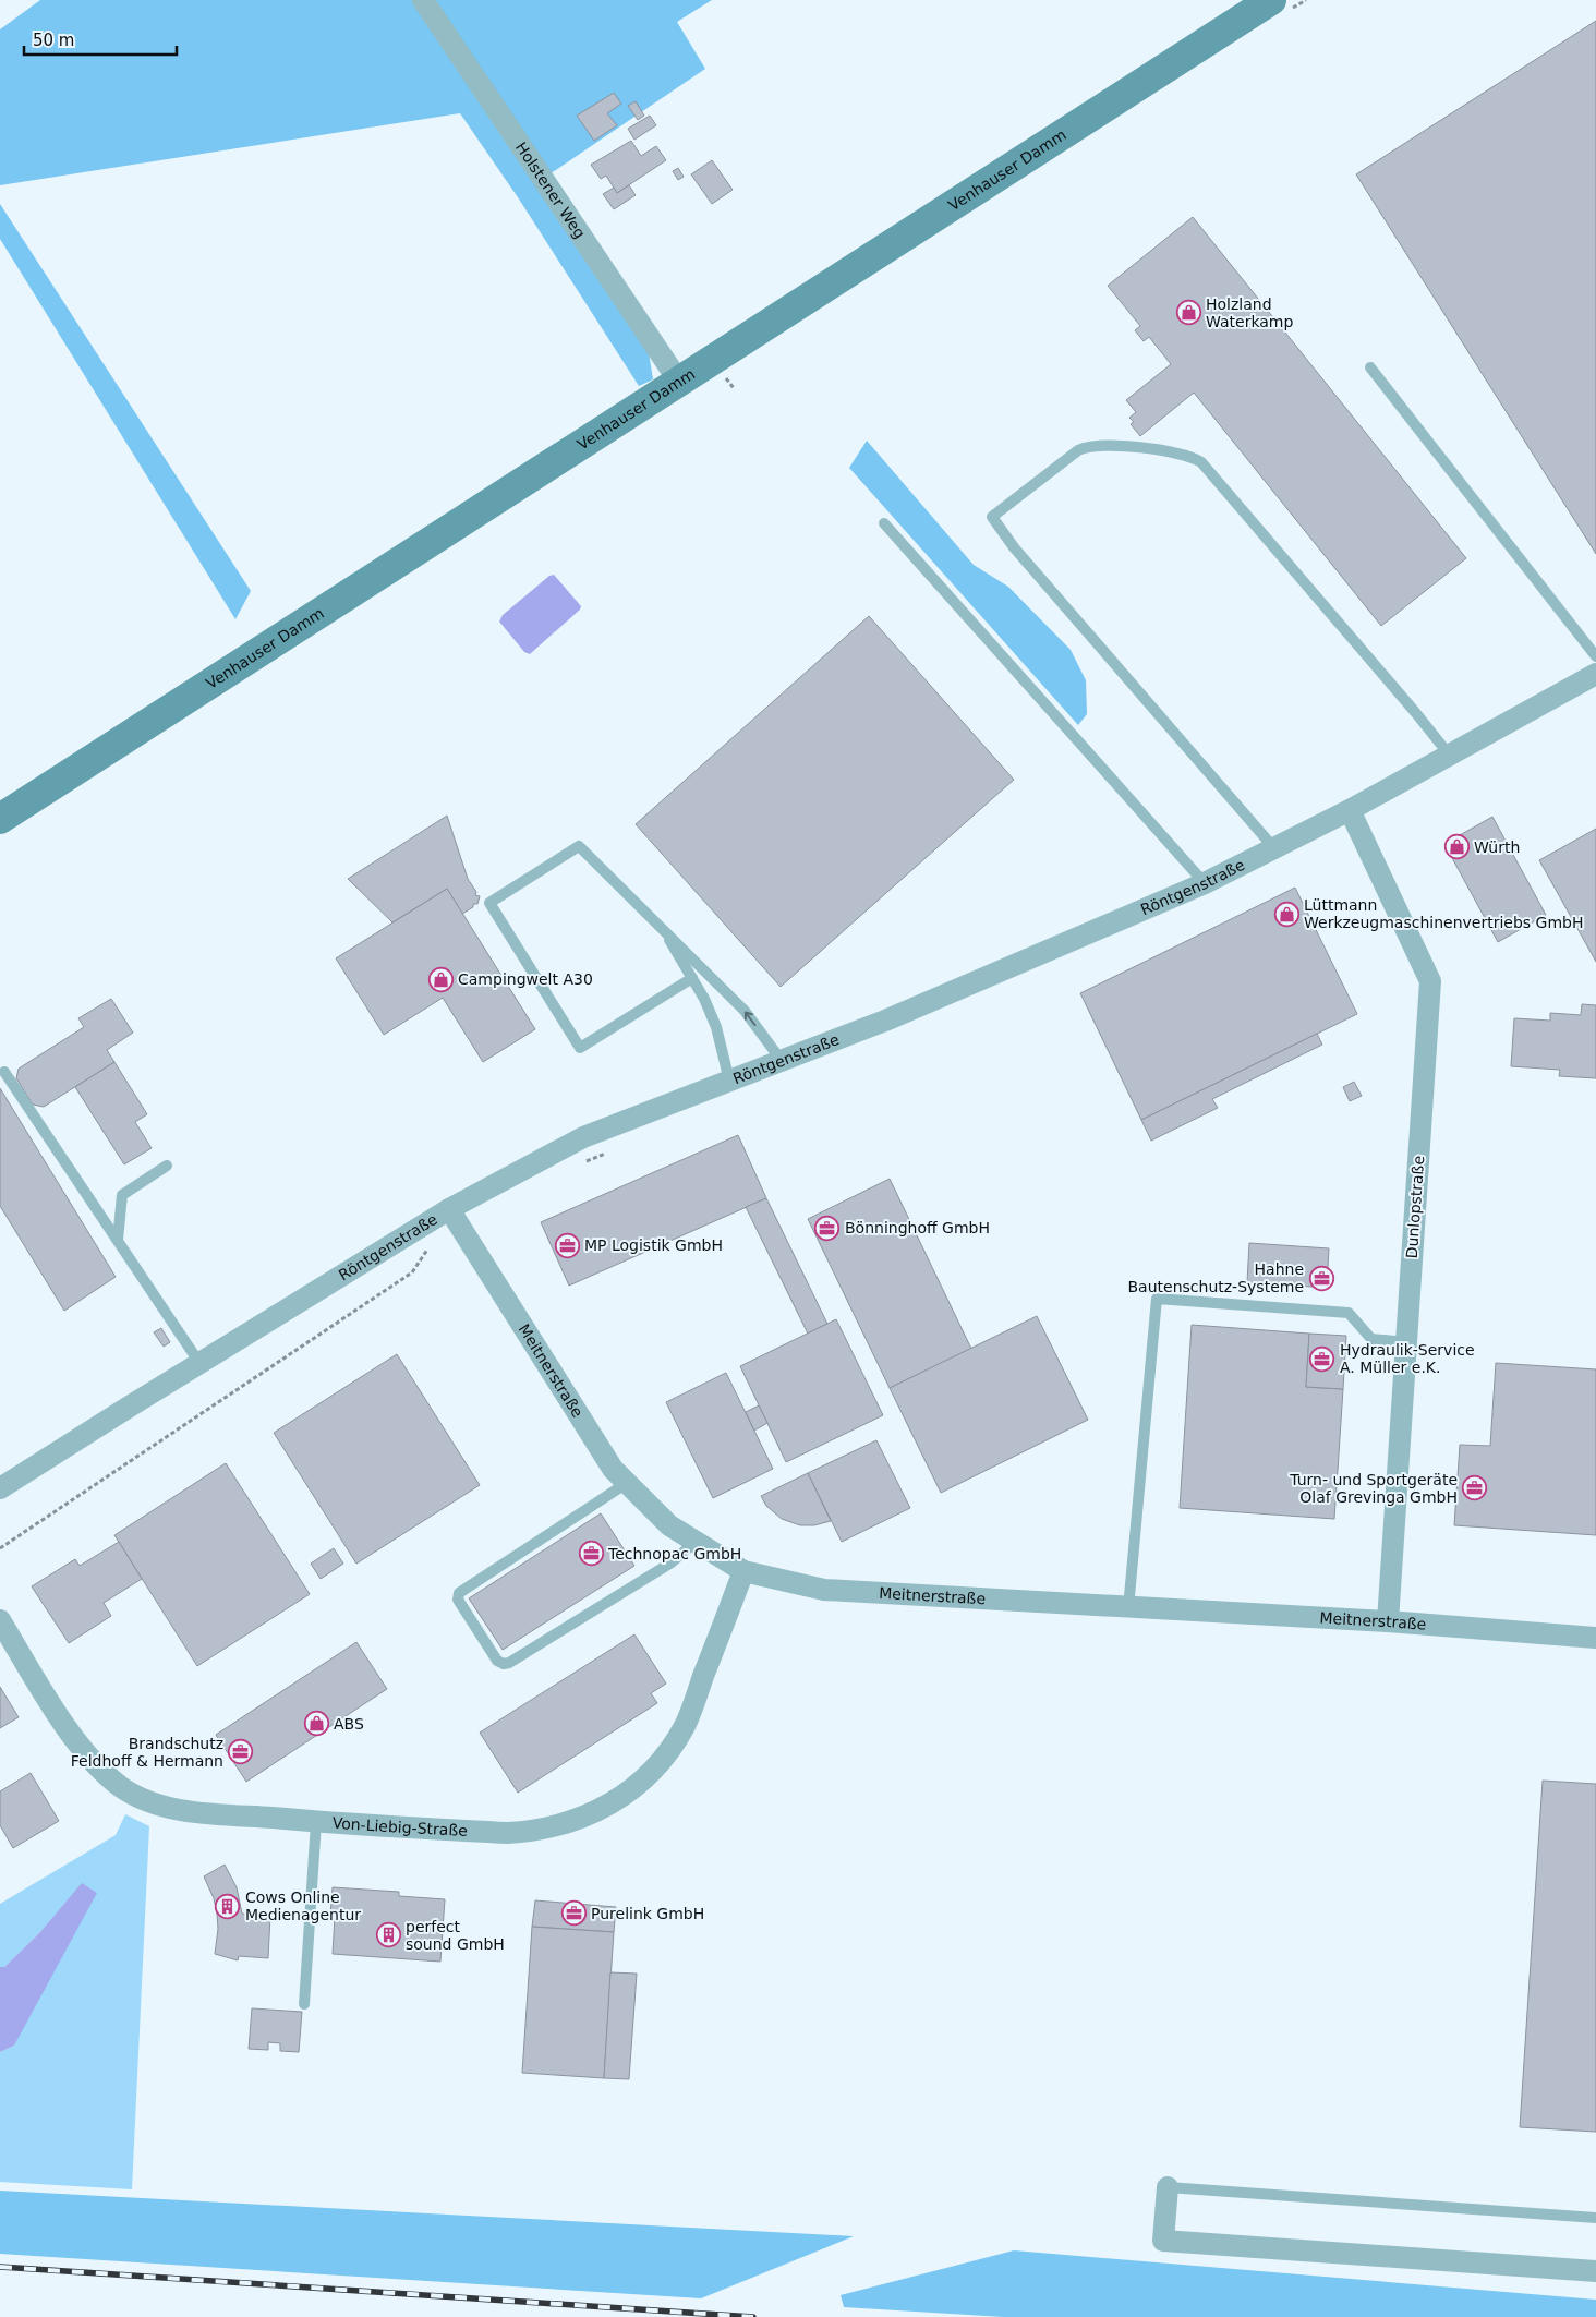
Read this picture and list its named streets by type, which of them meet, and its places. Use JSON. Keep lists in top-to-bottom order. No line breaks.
{"streets":{"main road":["Venhauser Damm"],"street":["Holstener Weg","Röntgenstraße","Dunlopstraße","Meitnerstraße","Von-Liebig-Straße"]},"crossings":[["Venhauser Damm","Holstener Weg"],["Röntgenstraße","Dunlopstraße"],["Röntgenstraße","Meitnerstraße"],["Dunlopstraße","Meitnerstraße"],["Meitnerstraße","Von-Liebig-Straße"]],"places":{"shop":["Holzland Waterkamp","Würth","Lüttmann Werkzeugmaschinenvertriebs GmbH","Campingwelt A30","ABS"],"office":["Bönninghoff GmbH","MP Logistik GmbH","Hahne Bautenschutz-Systeme","Hydraulik-Service A. Müller e.K.","Turn- und Sportgeräte Olaf Grevinga GmbH","Technopac GmbH","Brandschutz Feldhoff & Hermann","Purelink GmbH"],"building":["Cows Online Medienagentur","perfect sound GmbH"]},"scale_bar":"50 m"}
